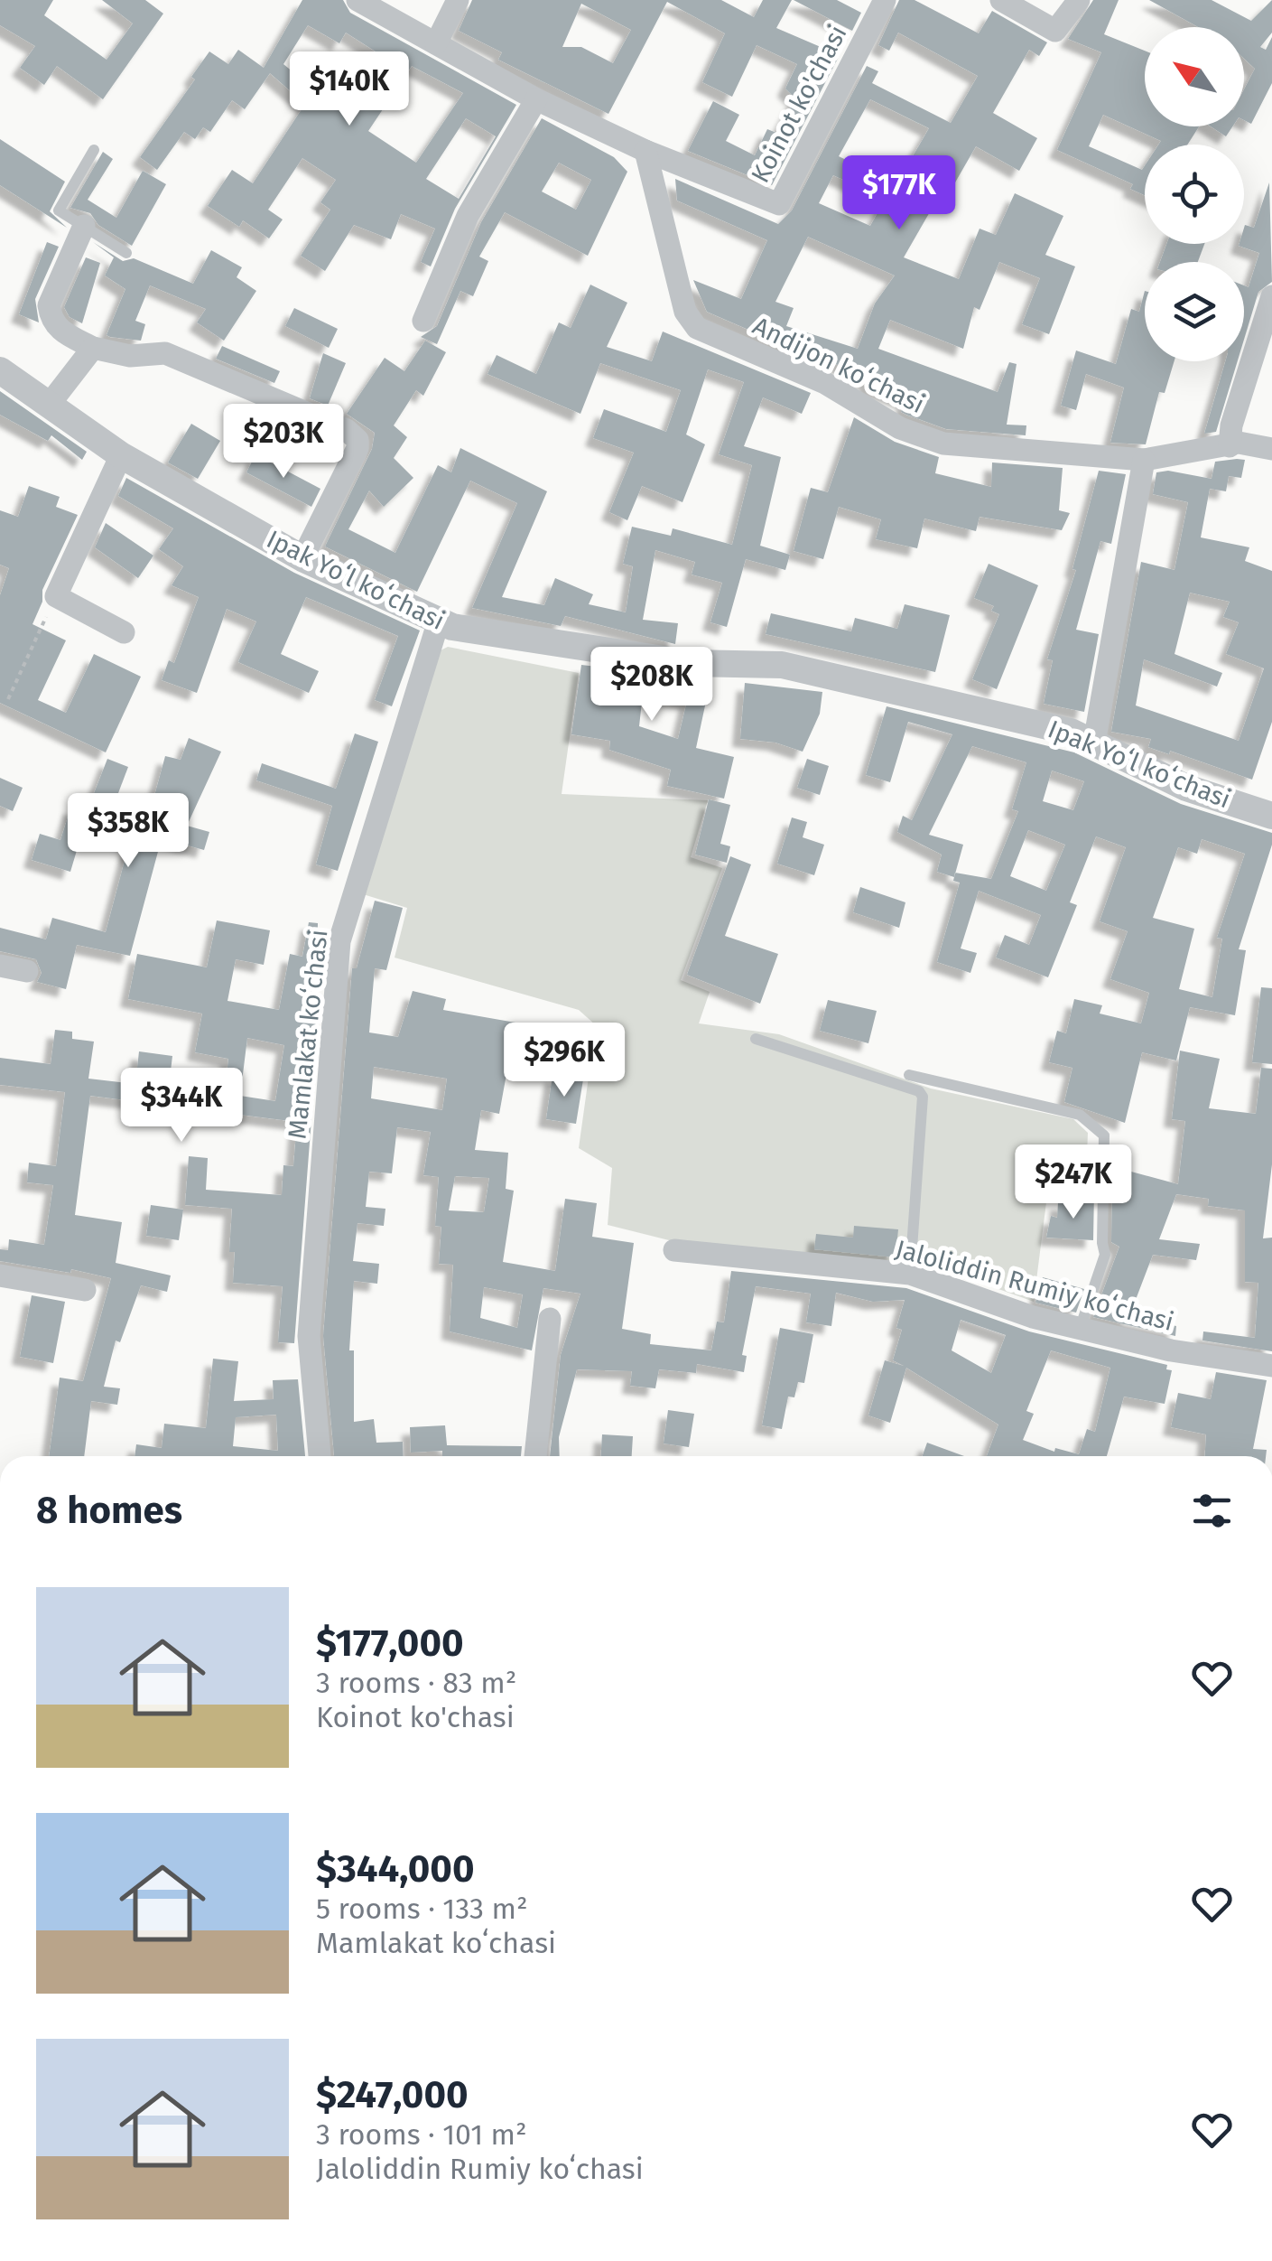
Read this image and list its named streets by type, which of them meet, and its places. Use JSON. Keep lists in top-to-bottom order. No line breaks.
{"streets":{"street":["Koinot ko'chasi","Andijon koʻchasi","Ipak Yoʻl koʻchasi","Mamlakat koʻchasi","Jaloliddin Rumiy koʻchasi"]},"crossings":[["Koinot ko'chasi","Andijon koʻchasi"],["Ipak Yoʻl koʻchasi","Mamlakat koʻchasi"]],"north":"top left","page":{"price":["$140K","$177K","$203K","$208K","$358K","$296K","$344K","$247K"],"heading":"8 homes","list":[{"name":"$177,000","note":"3 rooms · 83 m² · Koinot ko'chasi"},{"name":"$344,000","note":"5 rooms · 133 m² · Mamlakat koʻchasi"},{"name":"$247,000","note":"3 rooms · 101 m² · Jaloliddin Rumiy koʻchasi"}]}}
